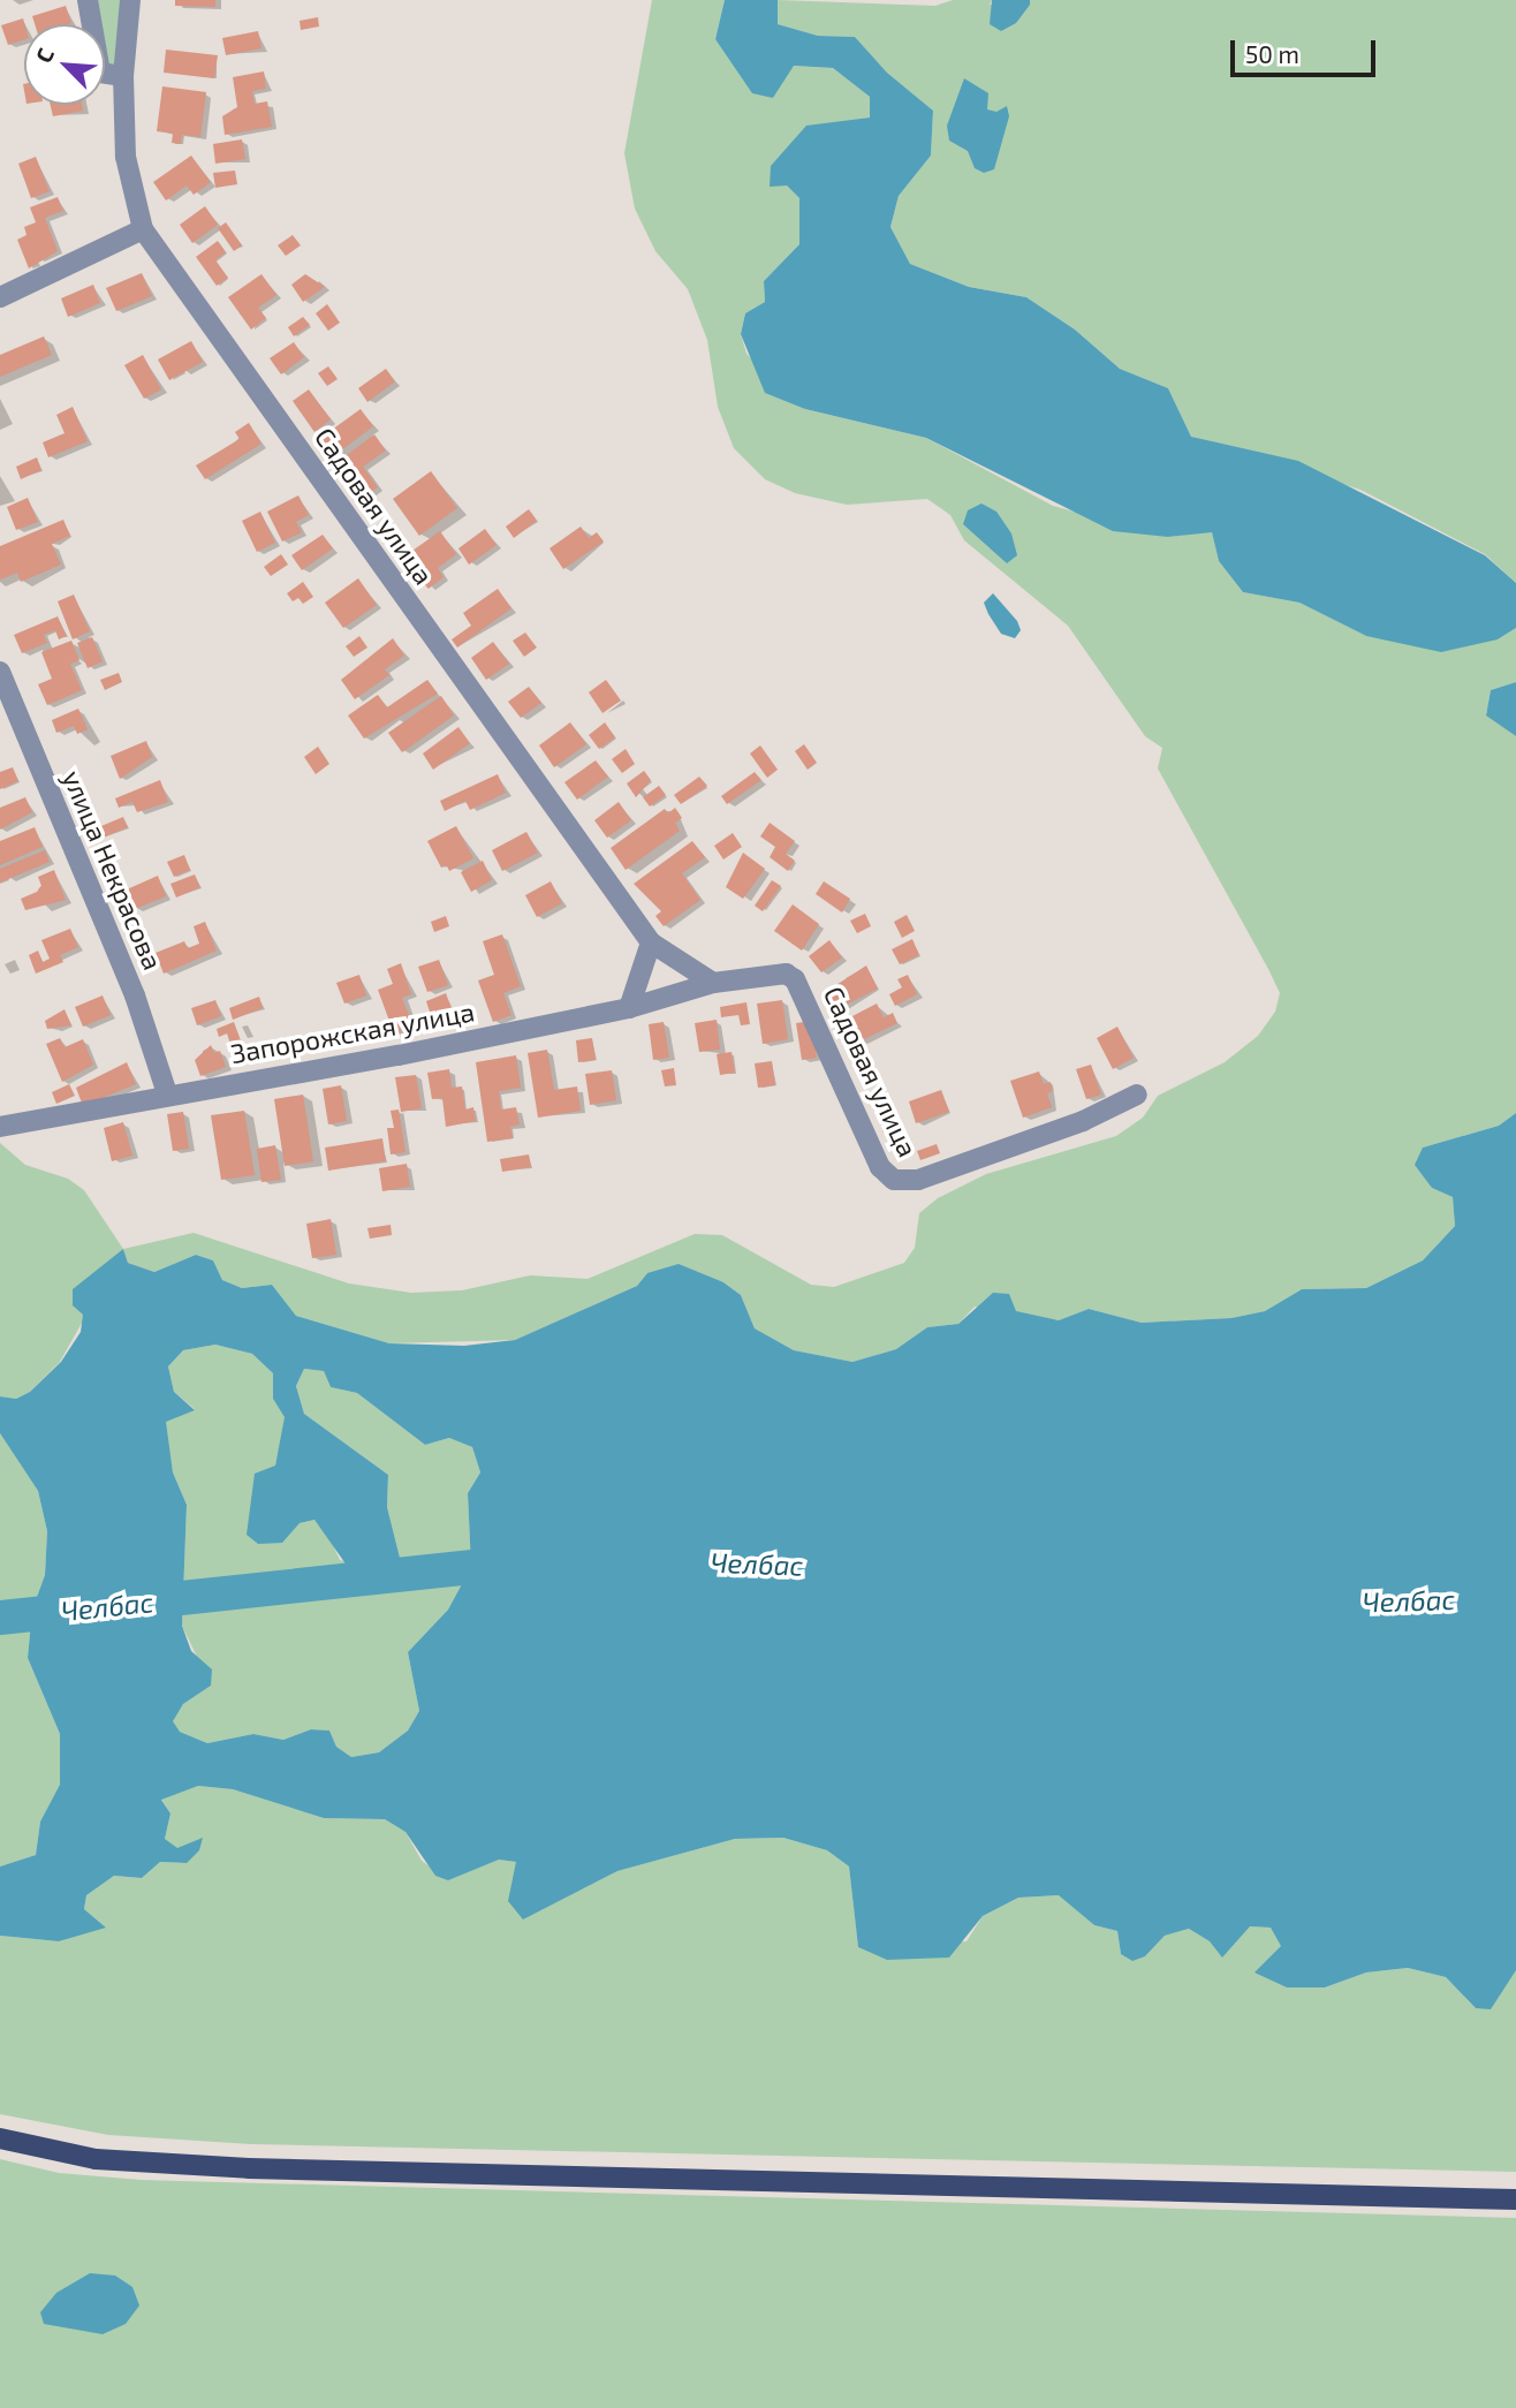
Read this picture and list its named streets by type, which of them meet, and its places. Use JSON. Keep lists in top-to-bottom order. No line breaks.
{"streets":{"street":["Садовая улица","улица Некрасова","Запорожская улица"]},"crossings":[["Садовая улица","Запорожская улица"],["улица Некрасова","Запорожская улица"]],"water":["Челбас"],"scale_bar":"50 m","north":"top left"}
